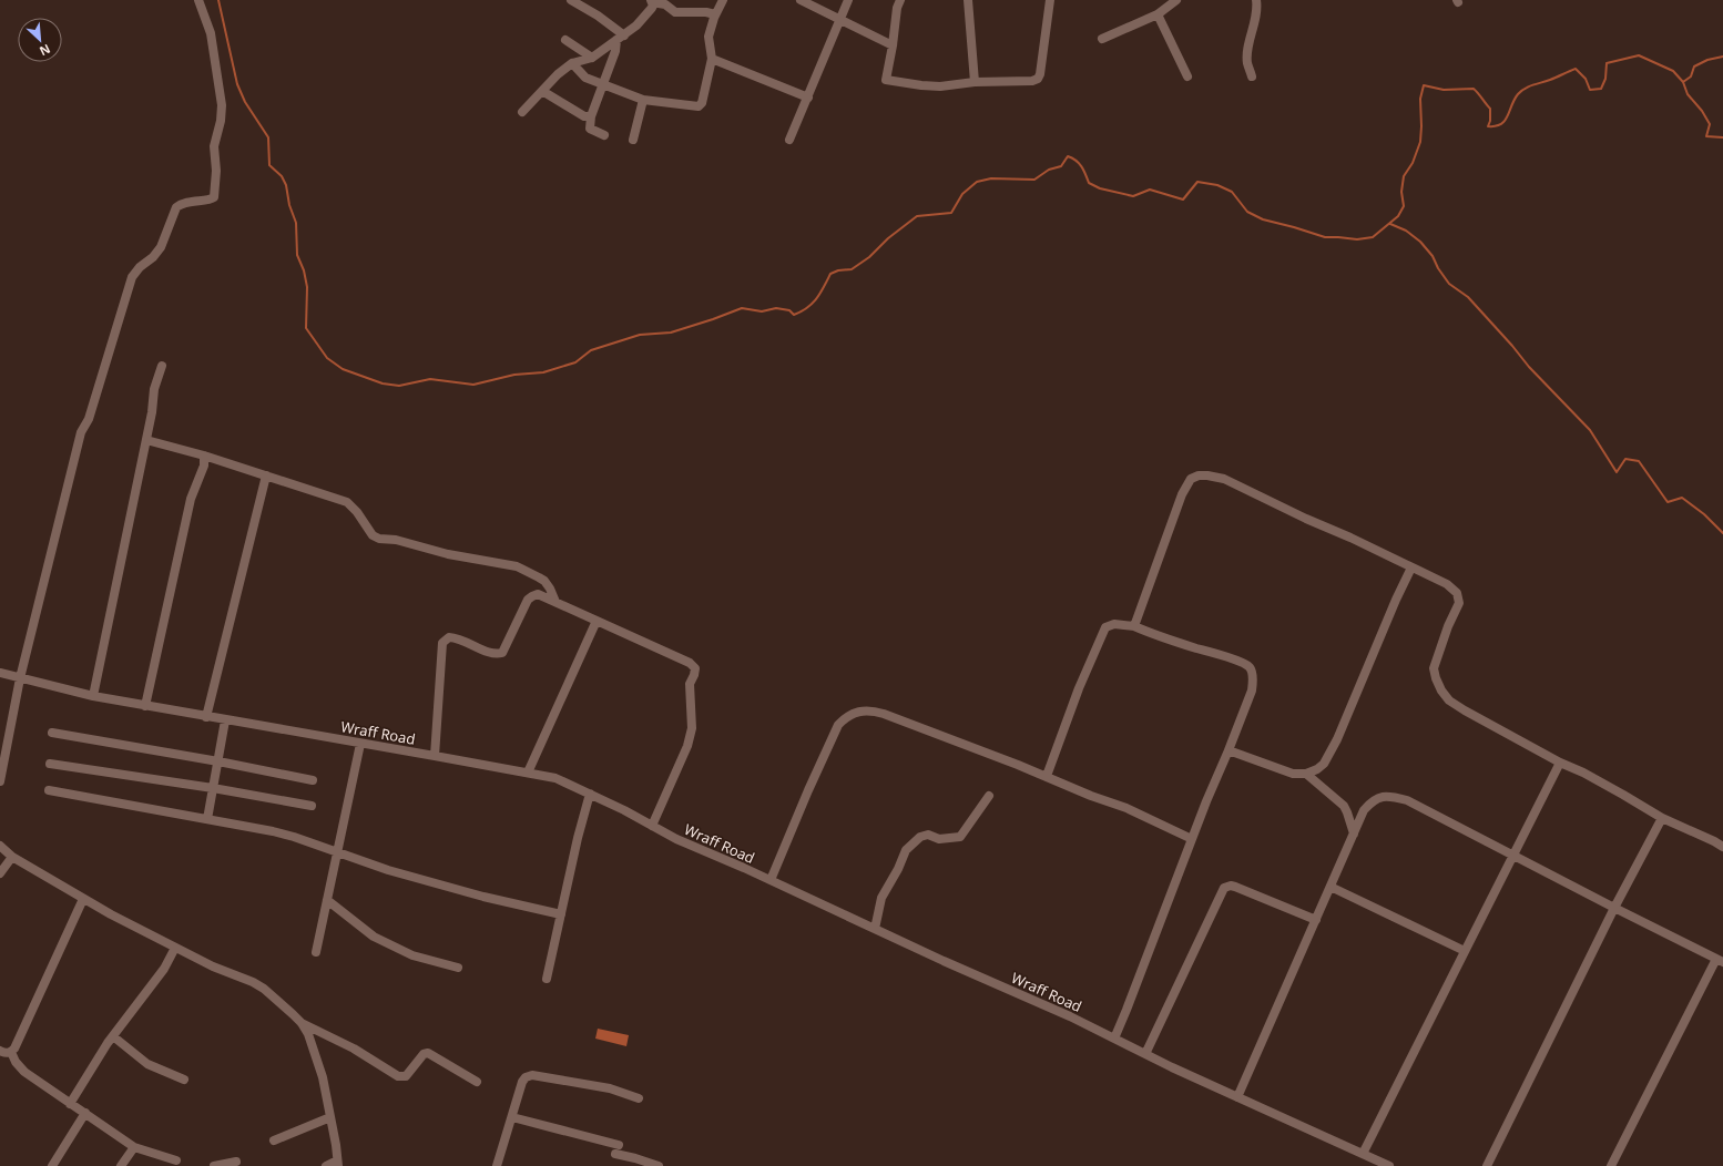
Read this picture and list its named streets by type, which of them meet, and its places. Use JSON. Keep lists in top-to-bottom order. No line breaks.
{"streets":{"street":["Wraff Road"]},"north":"bottom right"}
